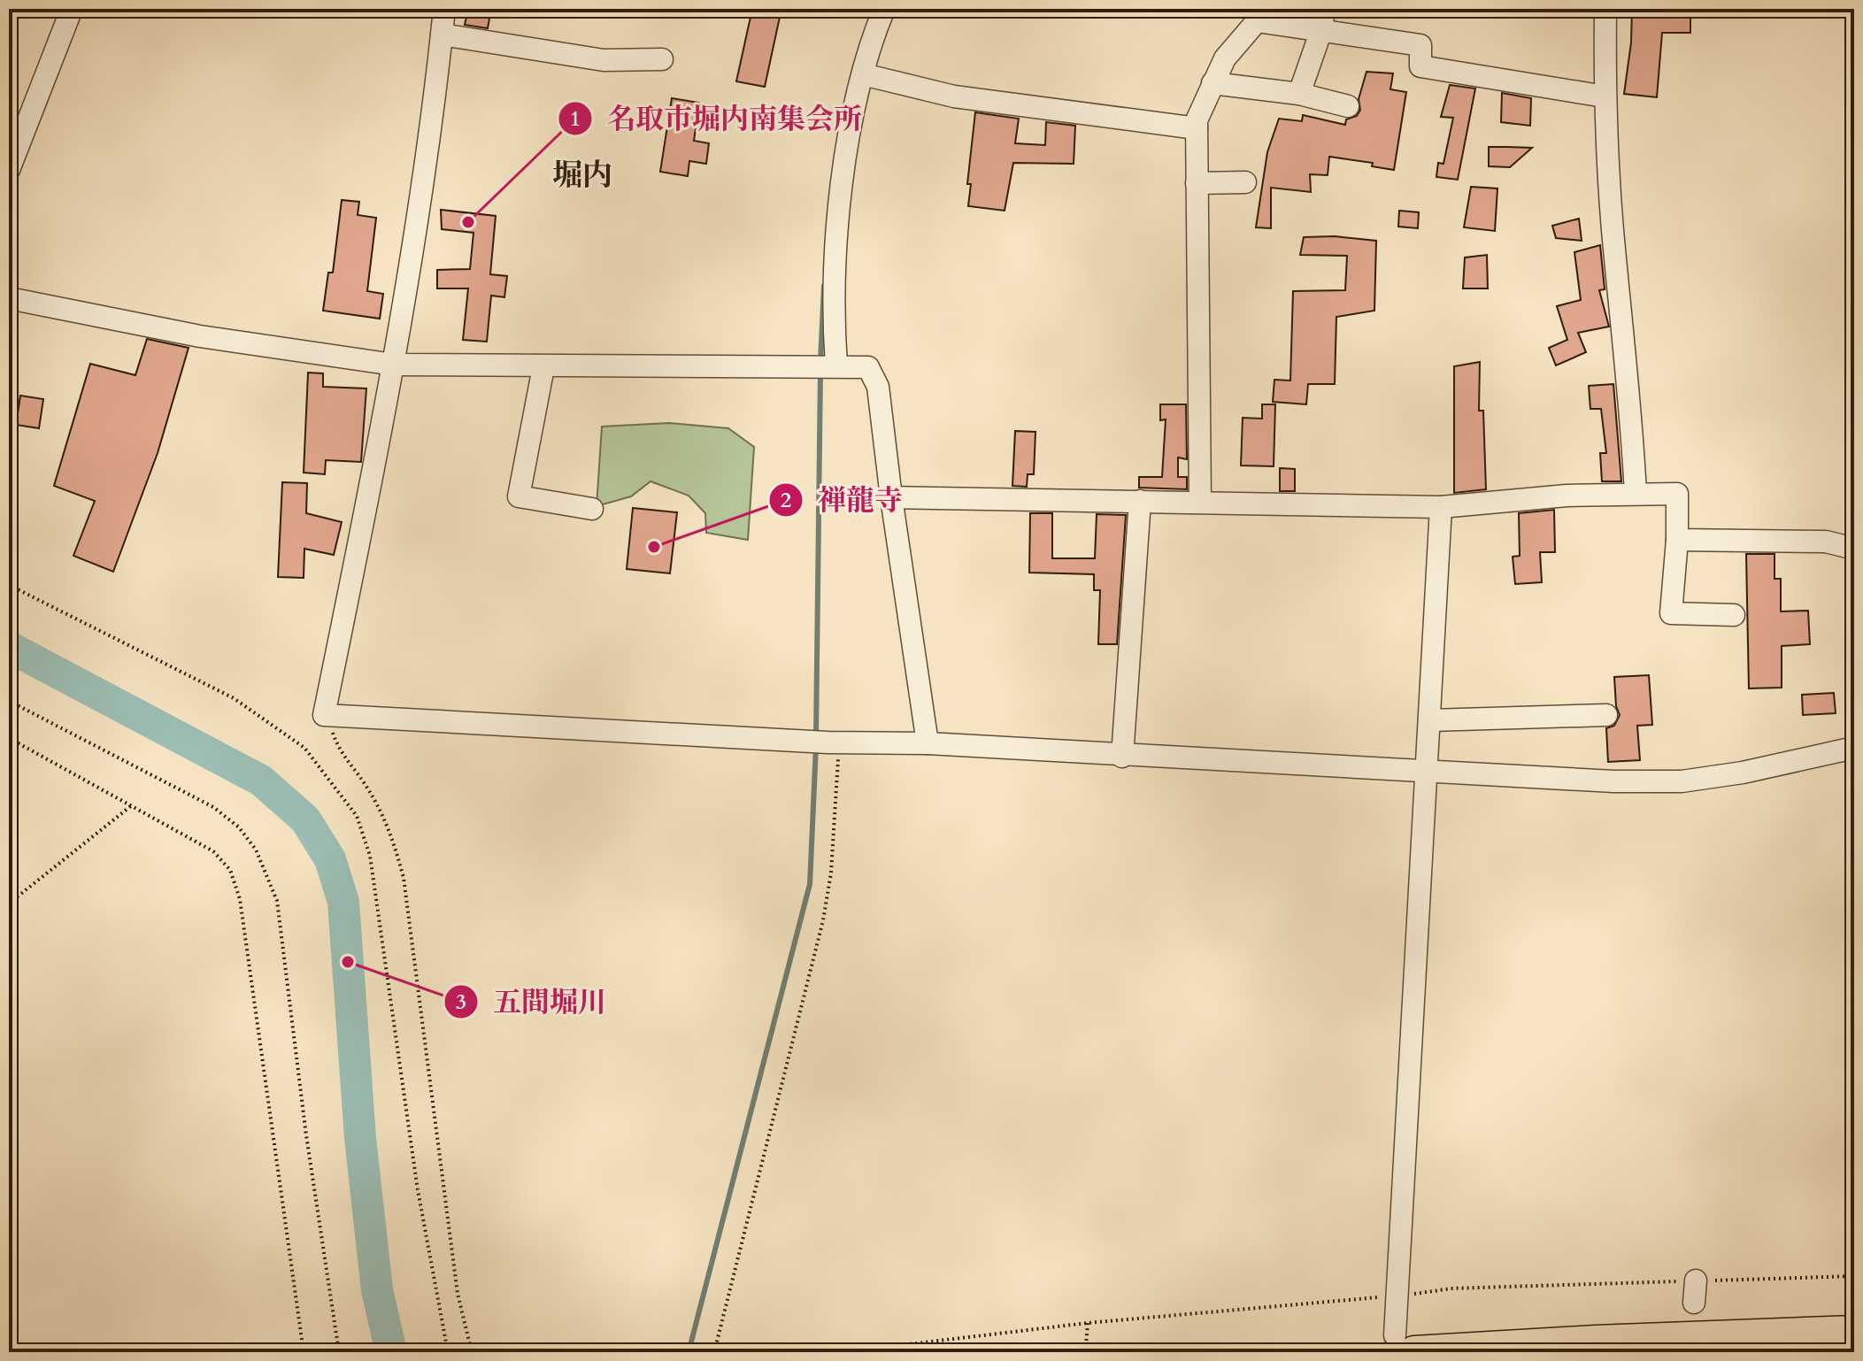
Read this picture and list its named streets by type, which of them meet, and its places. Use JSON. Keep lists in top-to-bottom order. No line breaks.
{"districts":["堀内"],"places":["名取市堀内南集会所","禅龍寺","五間堀川"]}
